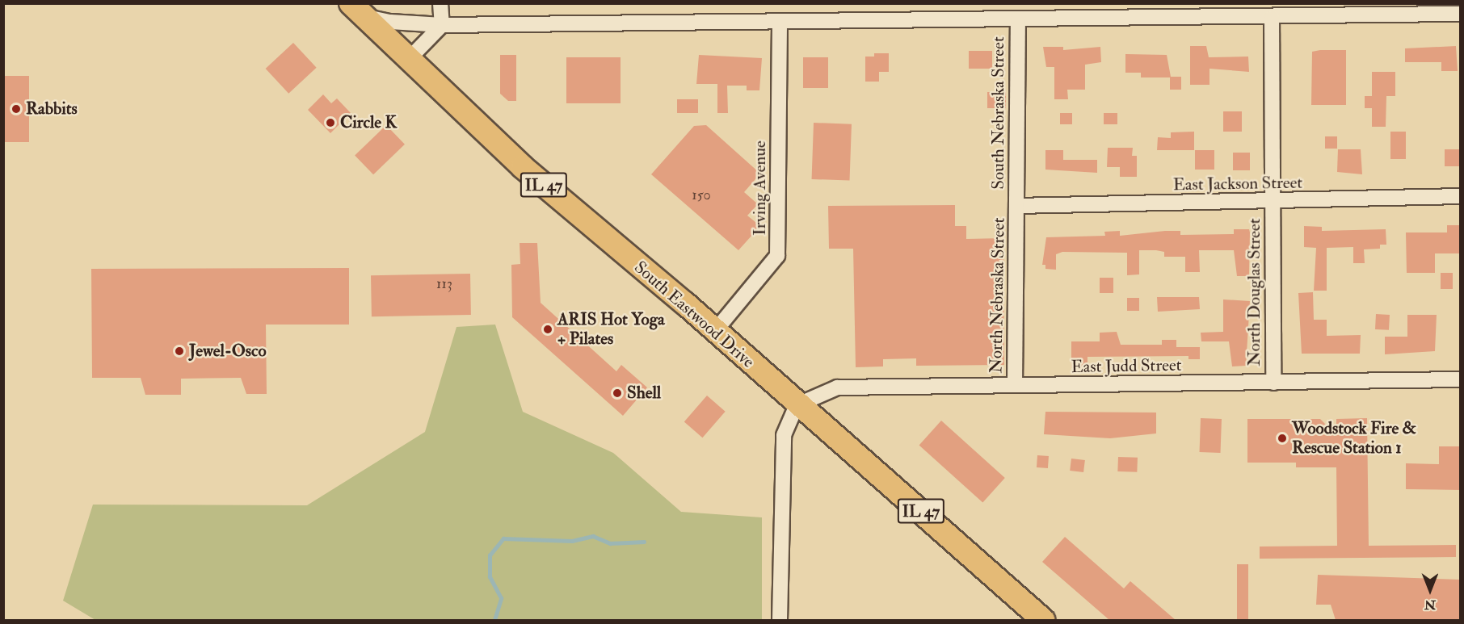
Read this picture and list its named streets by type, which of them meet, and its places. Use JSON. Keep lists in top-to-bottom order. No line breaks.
{"streets":{"main road":["IL 47","South Eastwood Drive"],"street":["South Nebraska Street","East Jackson Street","Irving Avenue","North Douglas Street","North Nebraska Street","East Judd Street"]},"crossings":[["South Nebraska Street","East Jackson Street"],["South Nebraska Street","North Nebraska Street"],["East Jackson Street","North Douglas Street"],["East Jackson Street","North Nebraska Street"],["Irving Avenue","South Eastwood Drive"],["North Douglas Street","East Judd Street"],["North Nebraska Street","East Judd Street"],["South Eastwood Drive","East Judd Street"]],"places":["Rabbits","Circle K","ARIS Hot Yoga + Pilates","Jewel-Osco","Shell","Woodstock Fire & Rescue Station 1"],"house_numbers":["150","113"],"north":"bottom"}
